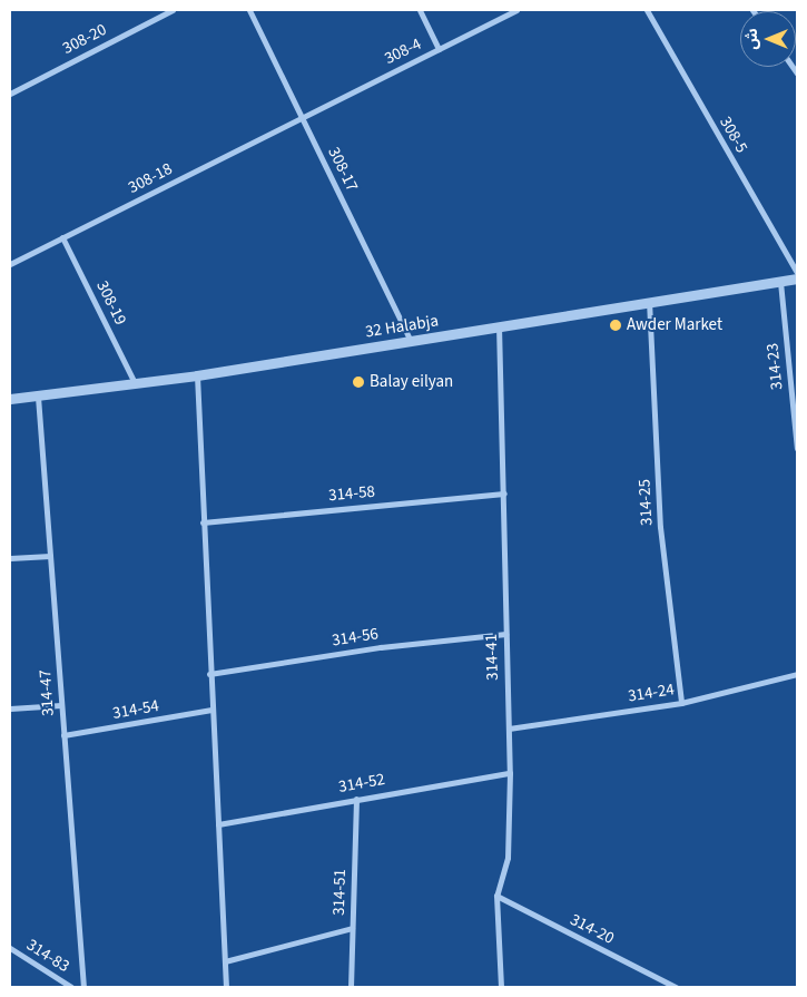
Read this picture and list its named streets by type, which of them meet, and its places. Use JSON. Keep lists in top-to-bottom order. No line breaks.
{"streets":{"street":["308-20","308-4","308-5","308-17","308-18","308-19","32 Halabja","314-23","314-58","314-25","314-56","314-41","314-47","314-24","314-54","314-52","314-51","314-20","314-83"]},"crossings":[["308-4","308-17"],["308-4","308-18"],["308-17","308-18"],["308-17","32 Halabja"],["308-18","308-19"],["308-19","32 Halabja"],["32 Halabja","314-23"],["32 Halabja","314-25"],["32 Halabja","314-41"],["32 Halabja","314-47"],["314-58","314-41"],["314-25","314-24"],["314-56","314-41"],["314-41","314-24"],["314-41","314-52"],["314-41","314-20"],["314-47","314-54"],["314-52","314-51"]],"places":["Awder Market","Balay eilyan"],"north":"left"}
